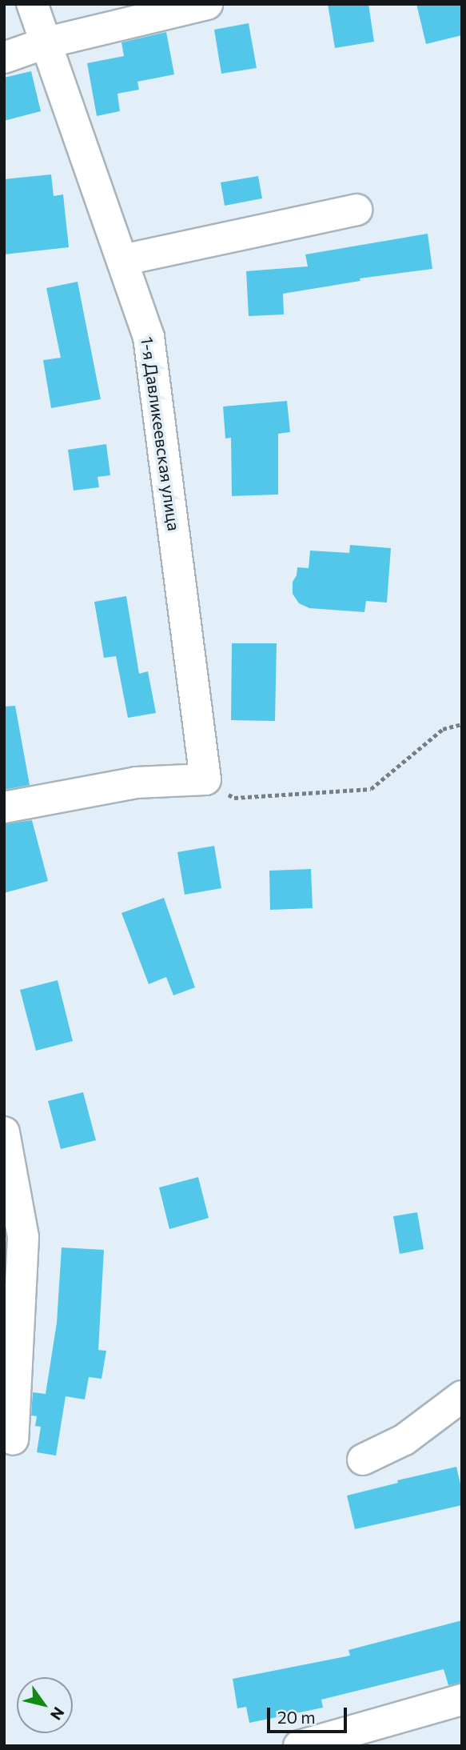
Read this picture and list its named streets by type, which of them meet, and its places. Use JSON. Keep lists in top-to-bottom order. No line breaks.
{"streets":{"street":["1-я Давликеевская улица"]},"scale_bar":"20 m","north":"bottom right"}
